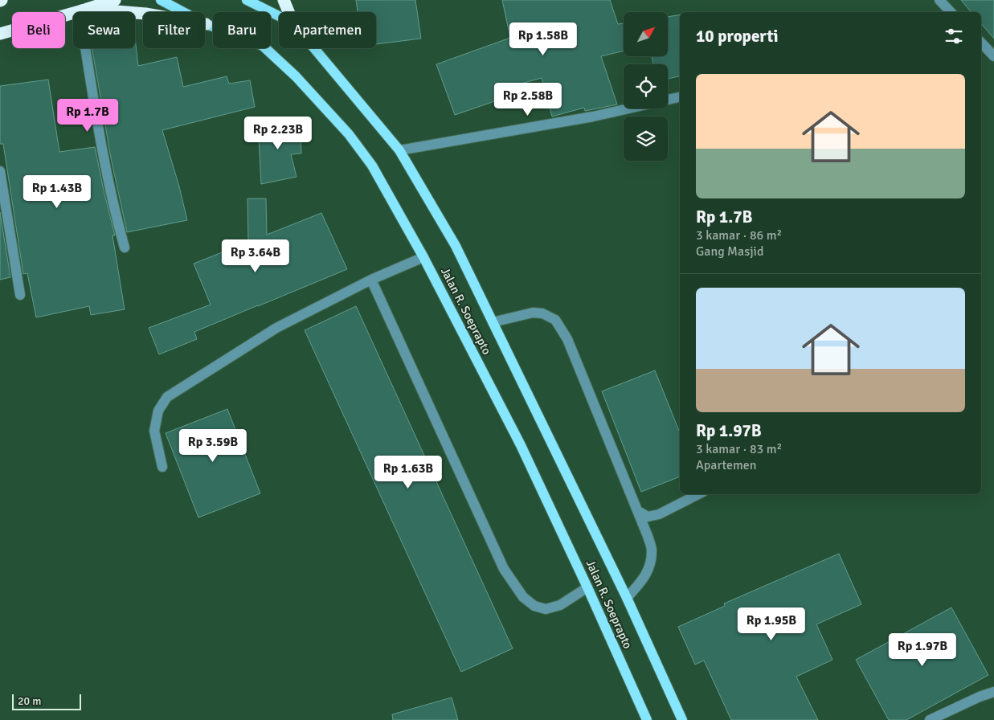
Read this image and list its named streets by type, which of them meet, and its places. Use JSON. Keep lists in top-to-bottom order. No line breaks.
{"streets":{"main road":["Jalan R. Soeprapto"]},"scale_bar":"20 m","north":"top right","page":{"chip":["Beli","Sewa","Filter","Baru","Apartemen"],"heading":"10 properti","price":["Rp 1.58B","Rp 2.58B","Rp 1.7B","Rp 2.23B","Rp 1.43B","Rp 3.64B","Rp 3.59B","Rp 1.63B","Rp 1.95B","Rp 1.97B"],"list":[{"name":"Rp 1.7B","note":"3 kamar · 86 m² · Gang Masjid"},{"name":"Rp 1.97B","note":"3 kamar · 83 m² · Apartemen"}],"scale":"20 m"}}
